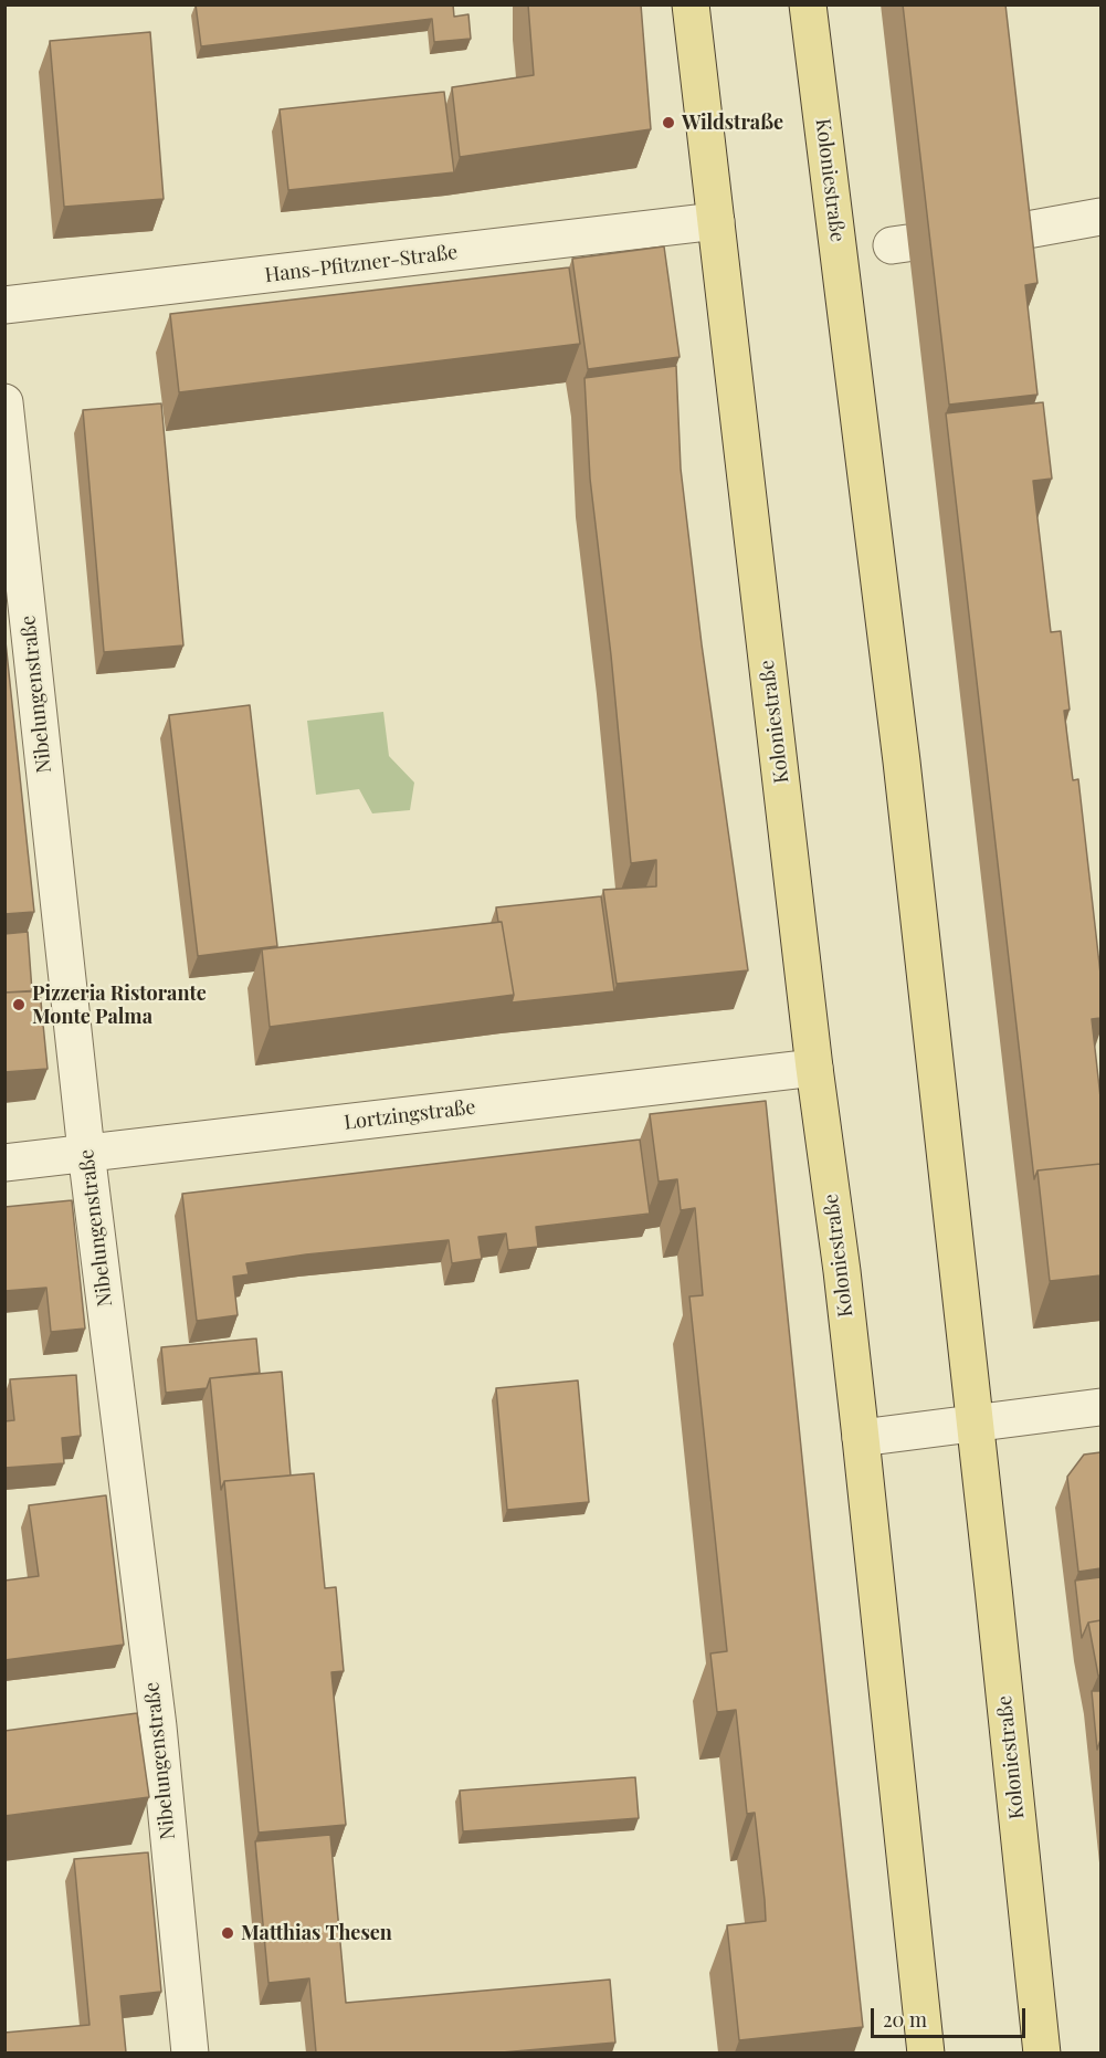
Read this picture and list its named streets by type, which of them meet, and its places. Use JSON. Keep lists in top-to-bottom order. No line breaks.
{"streets":{"main road":["Koloniestraße"],"street":["Hans-Pfitzner-Straße","Nibelungenstraße","Lortzingstraße"]},"crossings":[["Koloniestraße","Hans-Pfitzner-Straße"],["Koloniestraße","Lortzingstraße"],["Nibelungenstraße","Lortzingstraße"]],"places":["Wildstraße","Pizzeria Ristorante Monte Palma","Matthias Thesen"],"scale_bar":"20 m"}
